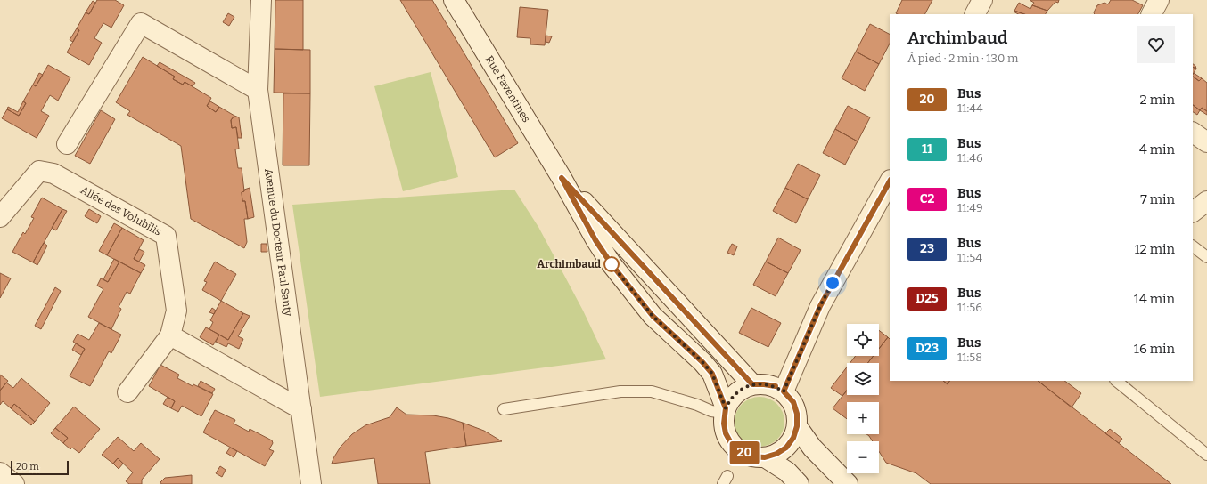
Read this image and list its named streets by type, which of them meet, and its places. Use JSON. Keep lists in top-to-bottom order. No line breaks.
{"streets":{"street":["Rue Faventines","Allée des Volubilis","Avenue du Docteur Paul Santy"]},"places":["Archimbaud"],"lines":["bus line 20"],"scale_bar":"20 m","page":{"on_map":"20","heading":["Archimbaud","À pied · 2 min · 130 m"],"list":[{"mark":"20","name":"Bus","note":"11:44","value":"2 min"},{"mark":"11","name":"Bus","note":"11:46","value":"4 min"},{"mark":"C2","name":"Bus","note":"11:49","value":"7 min"},{"mark":"23","name":"Bus","note":"11:54","value":"12 min"},{"mark":"D25","name":"Bus","note":"11:56","value":"14 min"},{"mark":"D23","name":"Bus","note":"11:58","value":"16 min"}],"map_buttons":["+","−"],"scale":"20 m"}}
